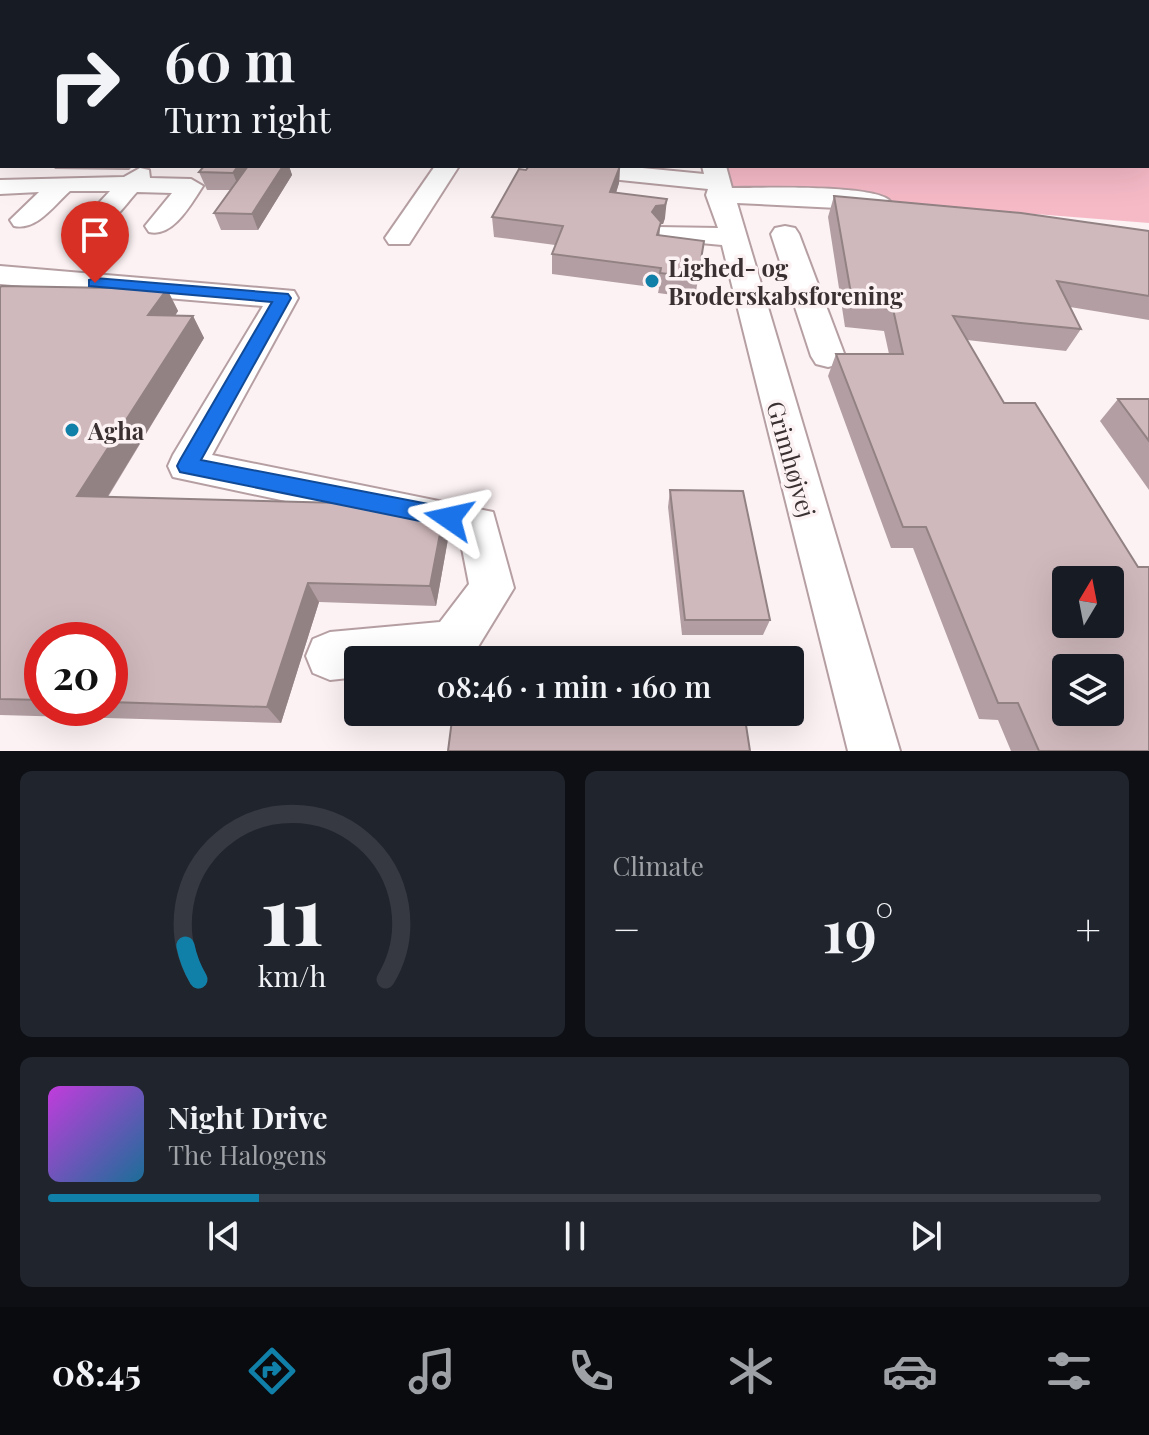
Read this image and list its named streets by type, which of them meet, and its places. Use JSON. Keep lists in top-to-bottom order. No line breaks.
{"streets":{"street":["Grimhøjvej"]},"places":["Lighed- og Broderskabsforening","Agha"],"north":"top","page":{"turn":["60 m","Turn right"],"limit":"20","trip":"08:46 · 1 min · 160 m","tile":"Climate","heat":["−","19°","+"],"song":["Night Drive","The Halogens"],"tabs":"08:45","gauge":["11","km/h"]}}
